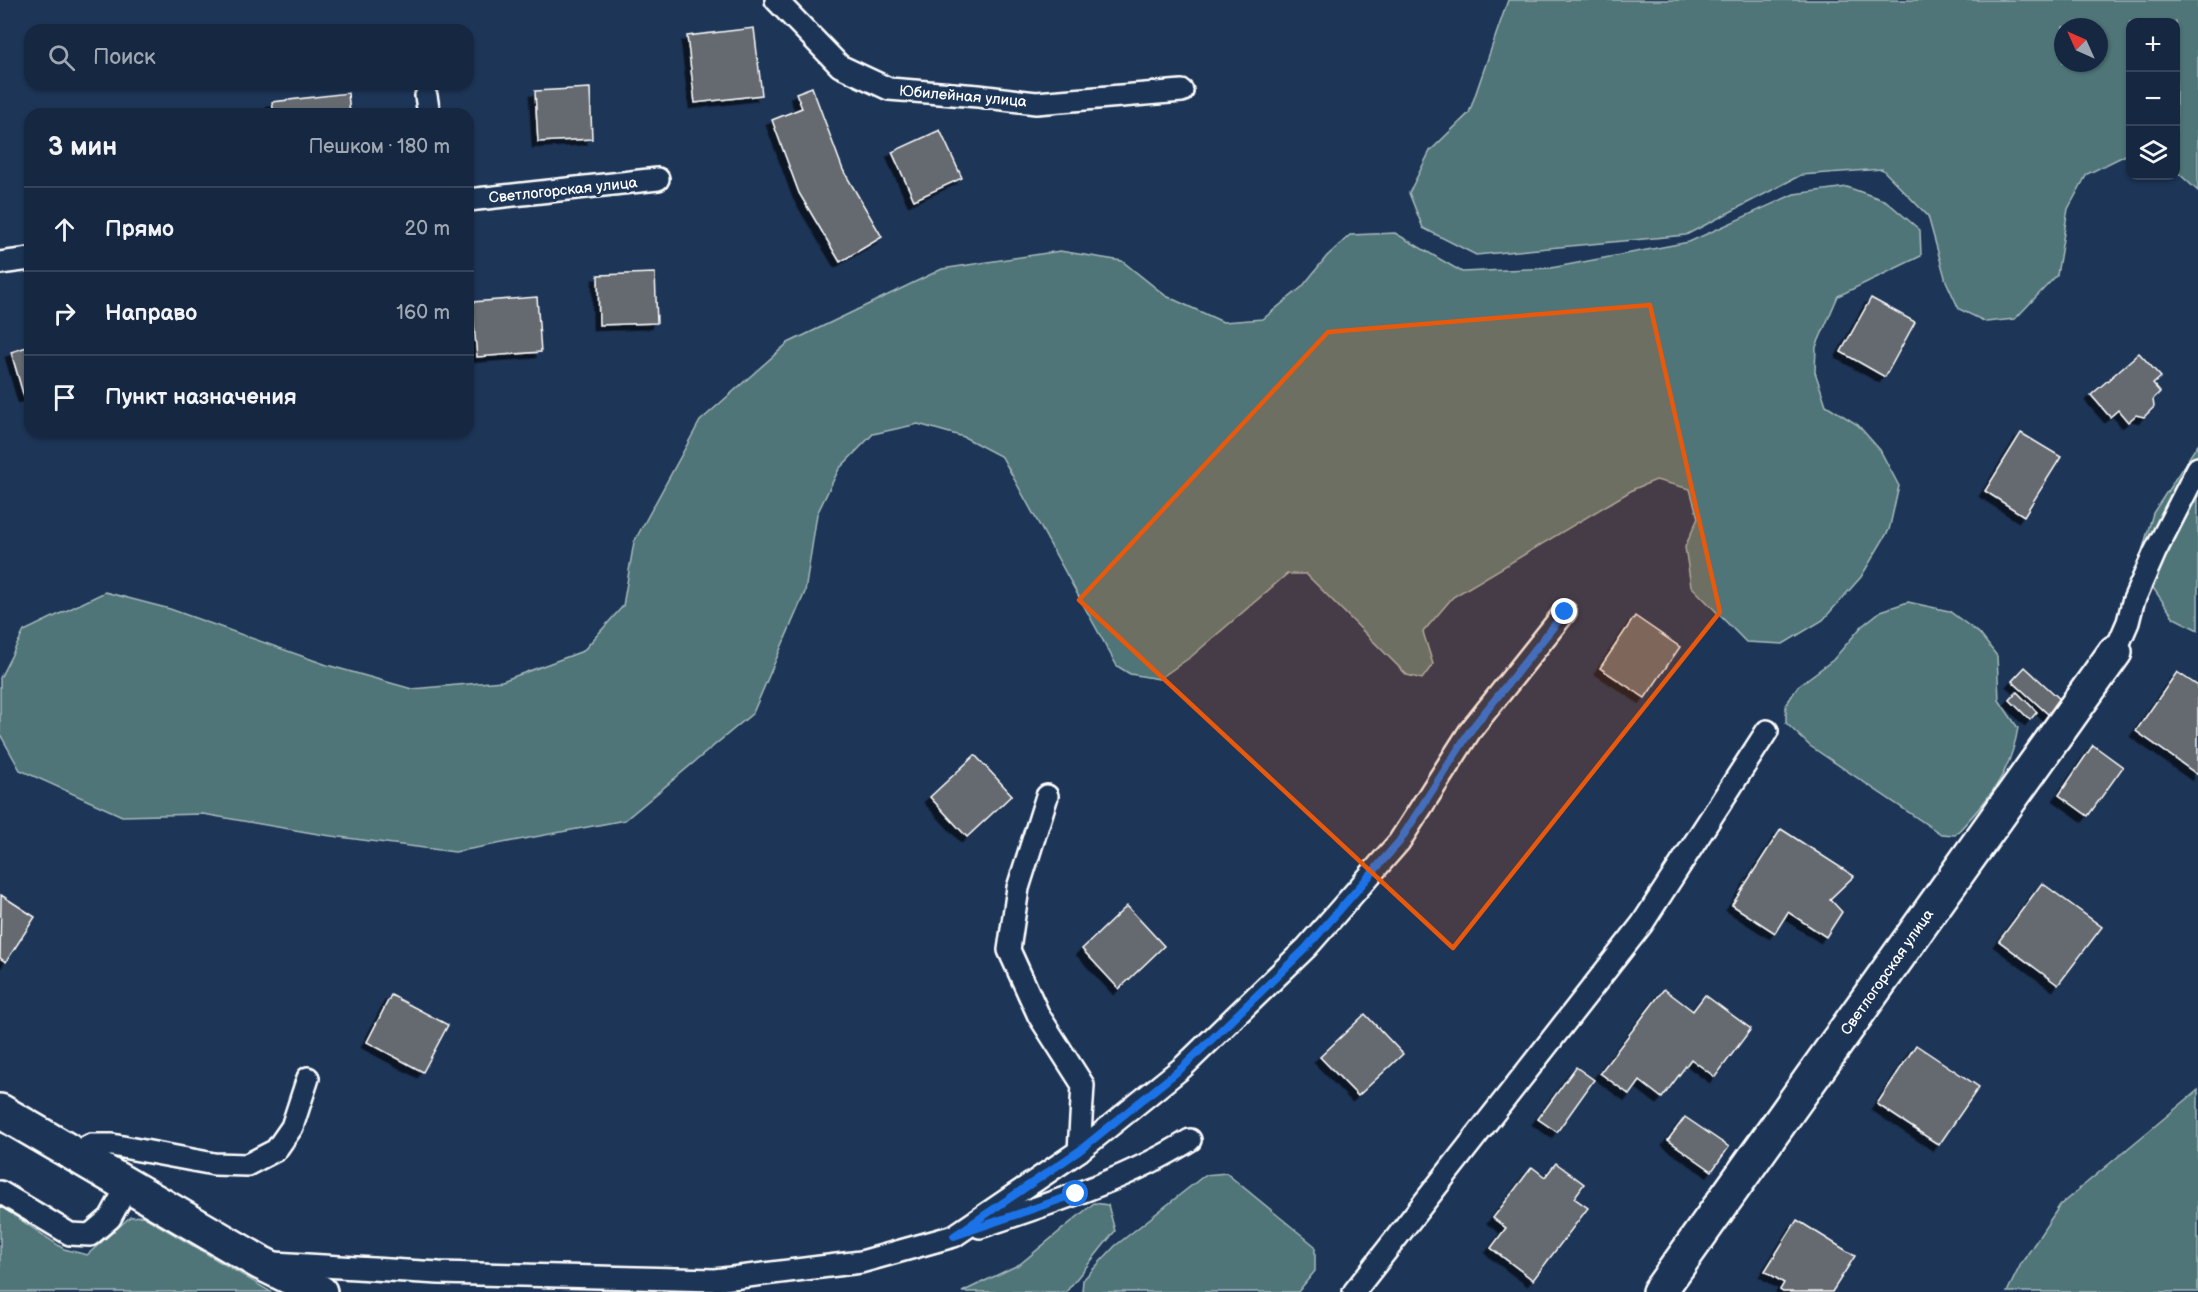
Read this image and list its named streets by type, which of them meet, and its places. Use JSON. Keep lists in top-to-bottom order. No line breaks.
{"streets":{"street":["Светлогорская улица"],"lane":["Юбилейная улица"]},"north":"top left","page":{"map_buttons":["+","−"],"search":"Поиск","heading":["3 мин","Пешком · 180 m"],"list":[["Прямо","20 m"],["Направо","160 m"],"Пункт назначения"]}}
